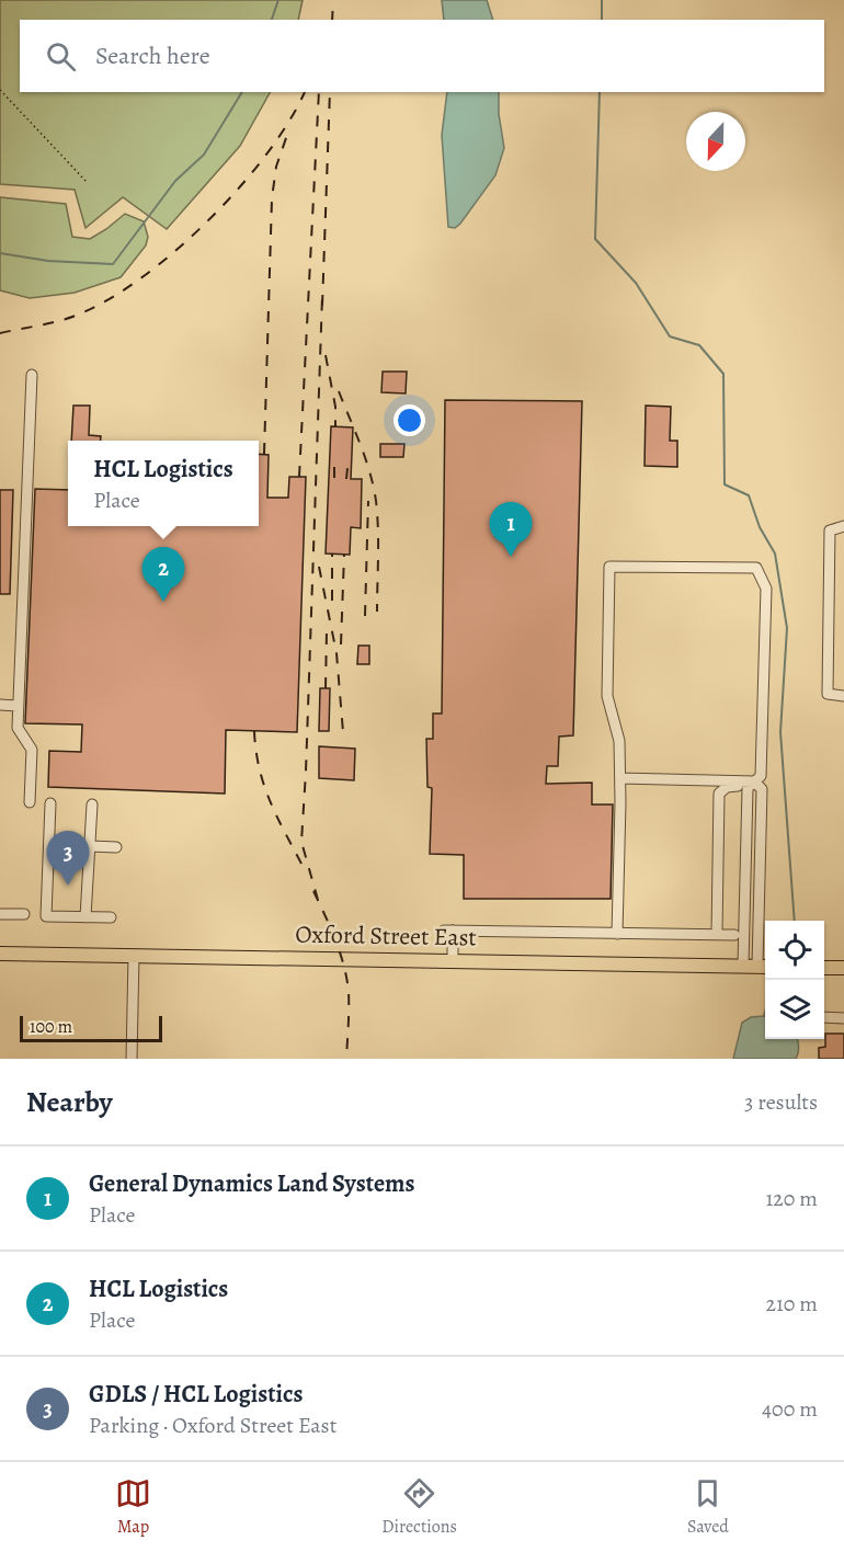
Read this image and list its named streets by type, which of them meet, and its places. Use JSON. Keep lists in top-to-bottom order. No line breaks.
{"streets":{"main road":["Oxford Street East"]},"scale_bar":"100 m","north":"bottom","page":{"search":"Search here","popup":["HCL Logistics","Place"],"pins":["1","2","3"],"scale":"100 m","heading":["Nearby","3 results"],"list":[{"mark":"1","name":"General Dynamics Land Systems","note":"Place","value":"120 m"},{"mark":"2","name":"HCL Logistics","note":"Place","value":"210 m"},{"mark":"3","name":"GDLS / HCL Logistics","note":"Parking · Oxford Street East","value":"400 m"}],"nav":["Map","Directions","Saved"]}}
